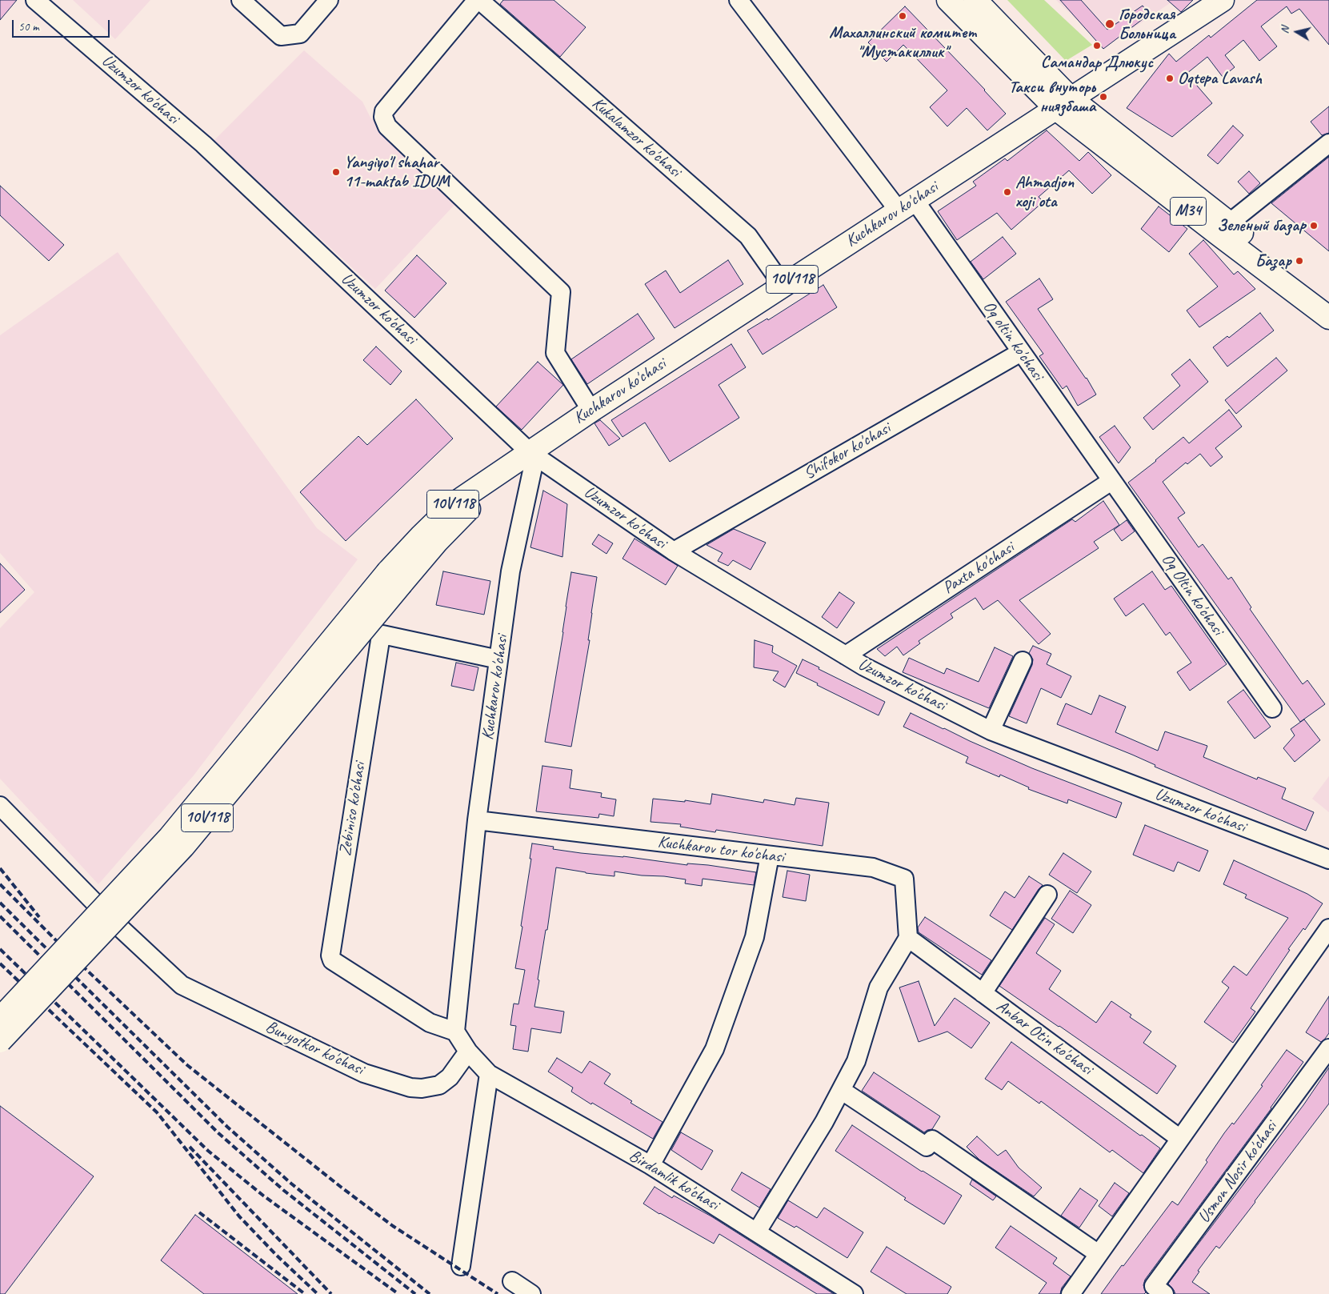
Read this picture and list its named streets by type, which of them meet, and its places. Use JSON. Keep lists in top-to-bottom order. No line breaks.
{"streets":{"main road":["M34","Kuchkarov ko'chasi","10V118"],"street":["Uzumzor ko'chasi","Kukalamzor ko'chasi","Oq oltin ko'chasi","Shifokor ko'chasi","Paxta ko'chasi","Oq Oltin ko'chasi","Zebiniso ko'chasi","Kuchkarov tor ko'chasi","Anbar Otin ko'chasi","Bunyotkor ko'chasi","Usmon Nosir ko'chasi","Birdamlik ko'chasi"]},"crossings":[["Uzumzor ko'chasi","Kuchkarov ko'chasi"],["Uzumzor ko'chasi","10V118"],["Uzumzor ko'chasi","Shifokor ko'chasi"],["Uzumzor ko'chasi","Paxta ko'chasi"],["Kukalamzor ko'chasi","Kuchkarov ko'chasi"],["M34","Kuchkarov ko'chasi"],["Kuchkarov ko'chasi","10V118"],["Kuchkarov ko'chasi","Oq oltin ko'chasi"],["Kuchkarov ko'chasi","Zebiniso ko'chasi"],["Kuchkarov ko'chasi","Kuchkarov tor ko'chasi"],["Oq oltin ko'chasi","Shifokor ko'chasi"],["Oq oltin ko'chasi","Paxta ko'chasi"],["Oq oltin ko'chasi","Oq Oltin ko'chasi"],["Paxta ko'chasi","Oq Oltin ko'chasi"],["Kuchkarov tor ko'chasi","Anbar Otin ko'chasi"]],"places":["Махаллинский комитет \"Мустакиллик\"","Городская Больница","Самандар Длюкус","Oqtepa Lavash","Такси внуторь ниязбаша","Yangiyo'l shahar 11-maktab IDUM","Ahmadjon xoji ota","Зеленый базар","Базар"],"scale_bar":"50 m","north":"left"}
